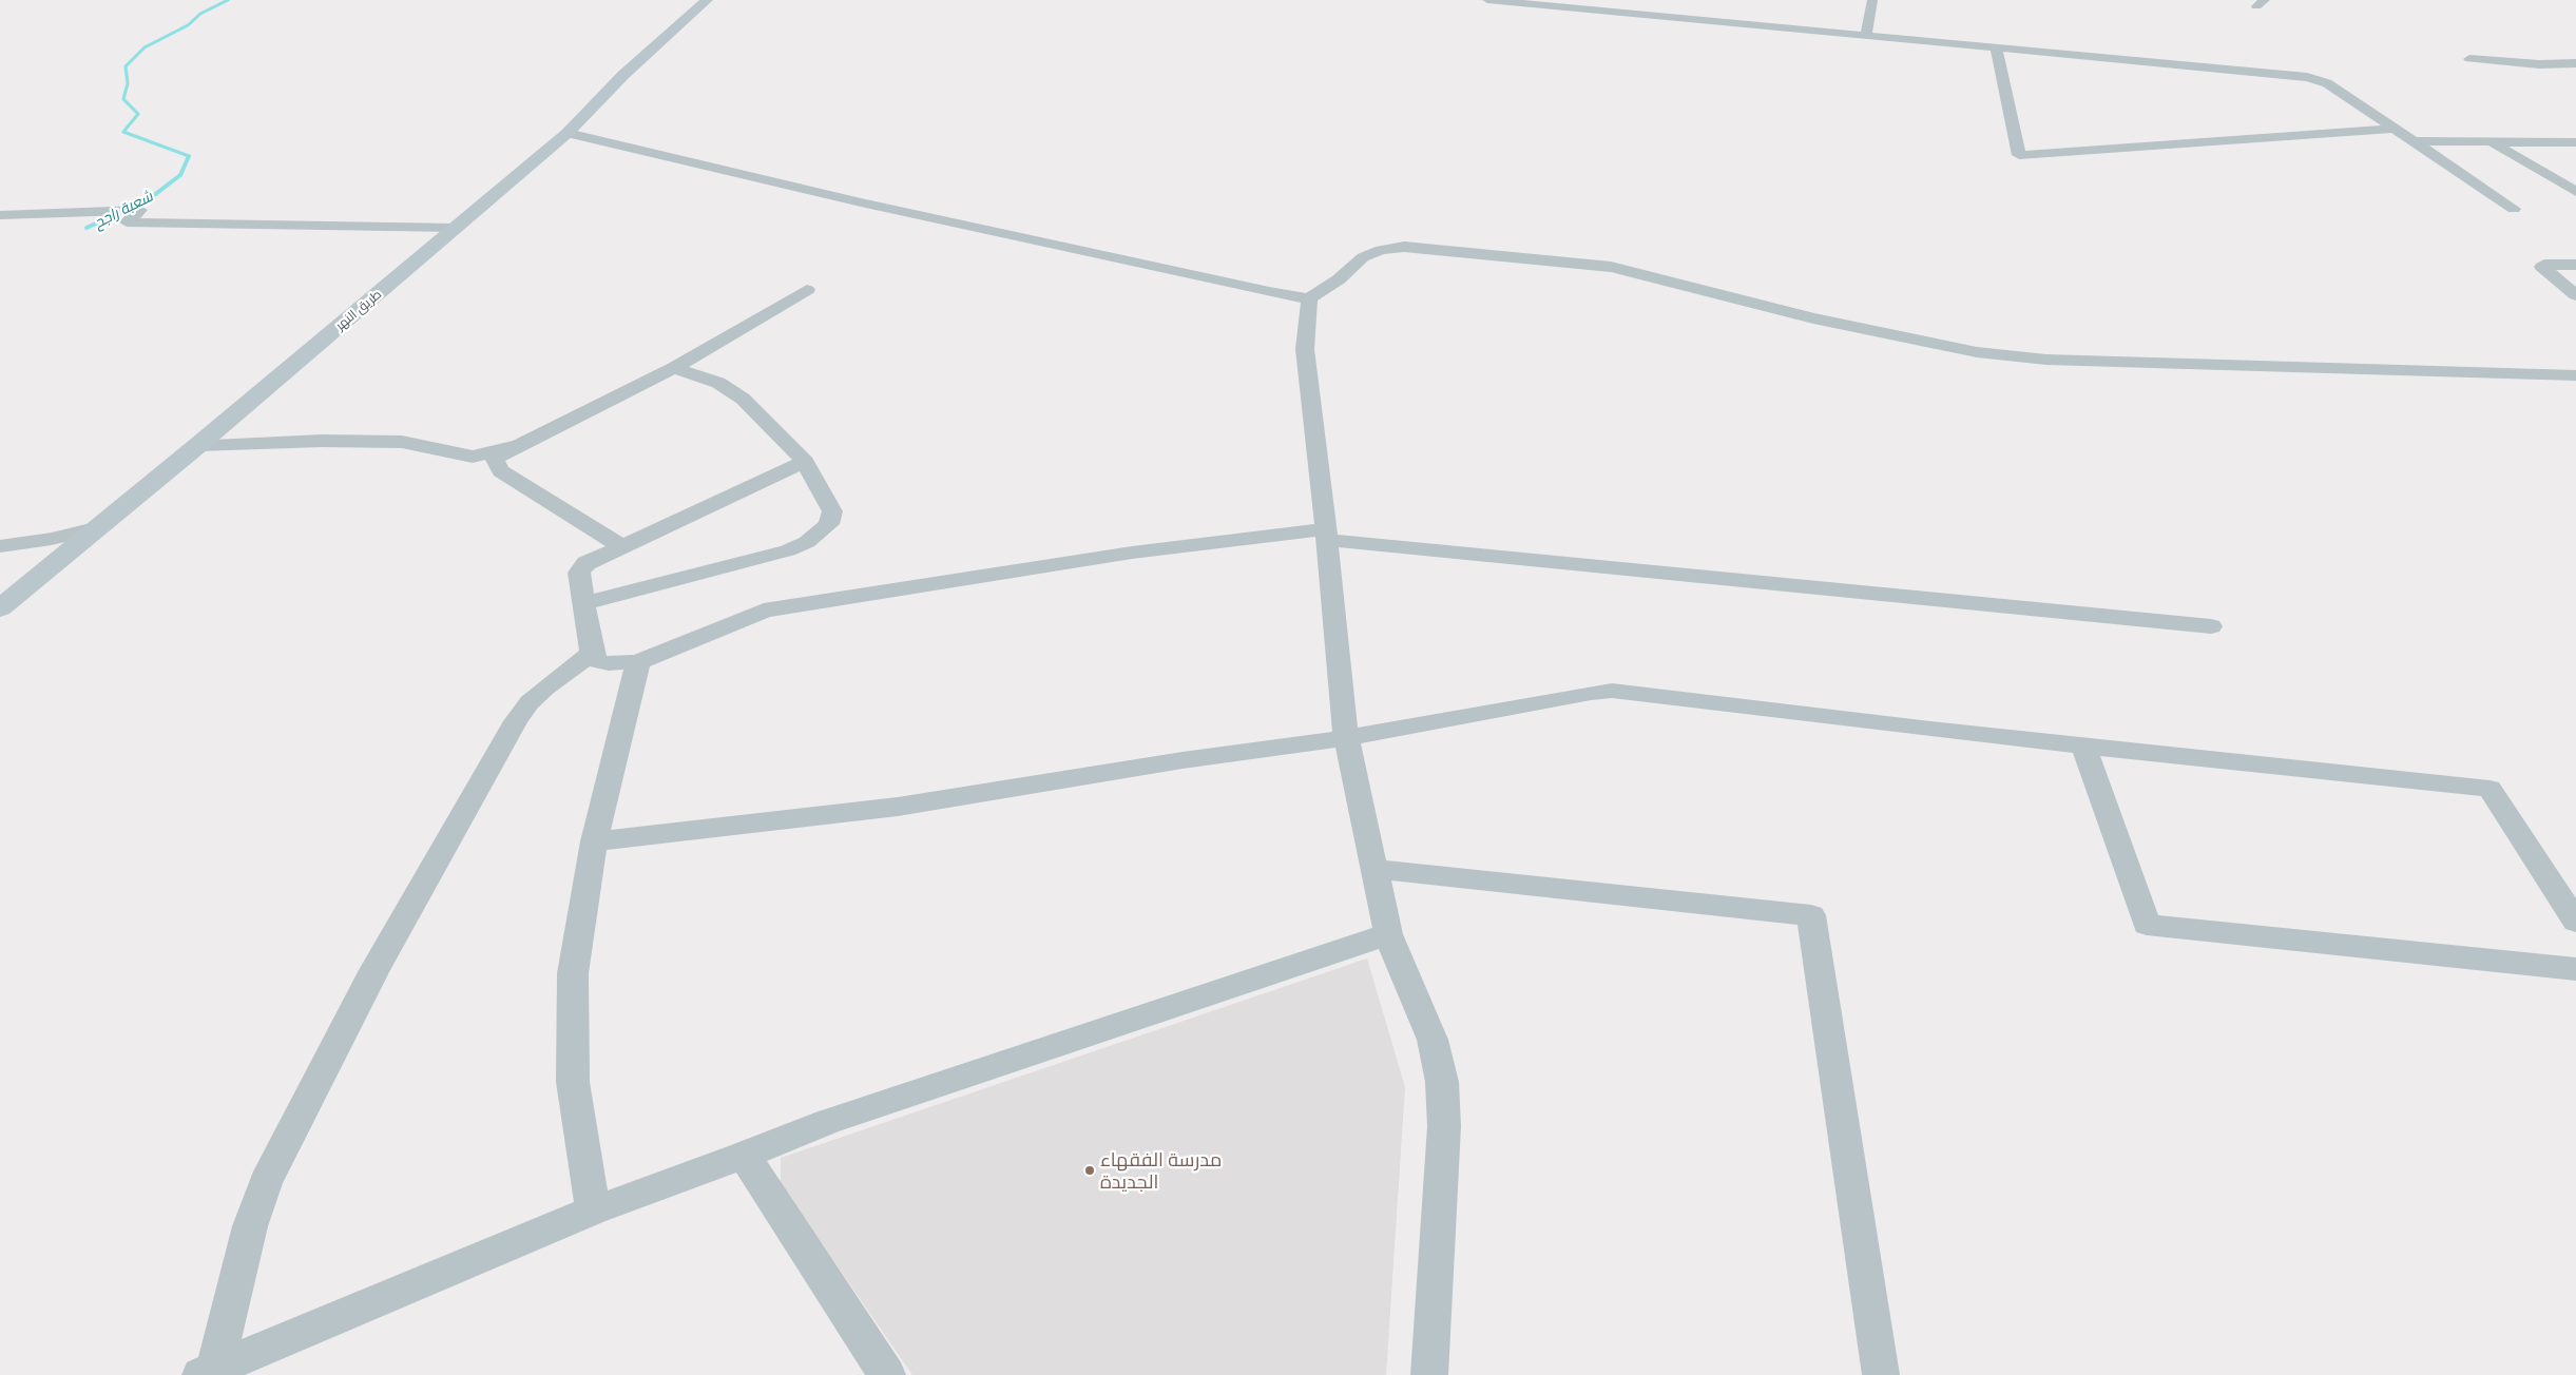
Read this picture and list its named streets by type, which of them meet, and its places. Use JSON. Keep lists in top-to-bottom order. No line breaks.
{"streets":{"main road":["طريق النهر"]},"water":["شعبة راجح"],"places":["مدرسة الفقهاء الجديدة"]}
